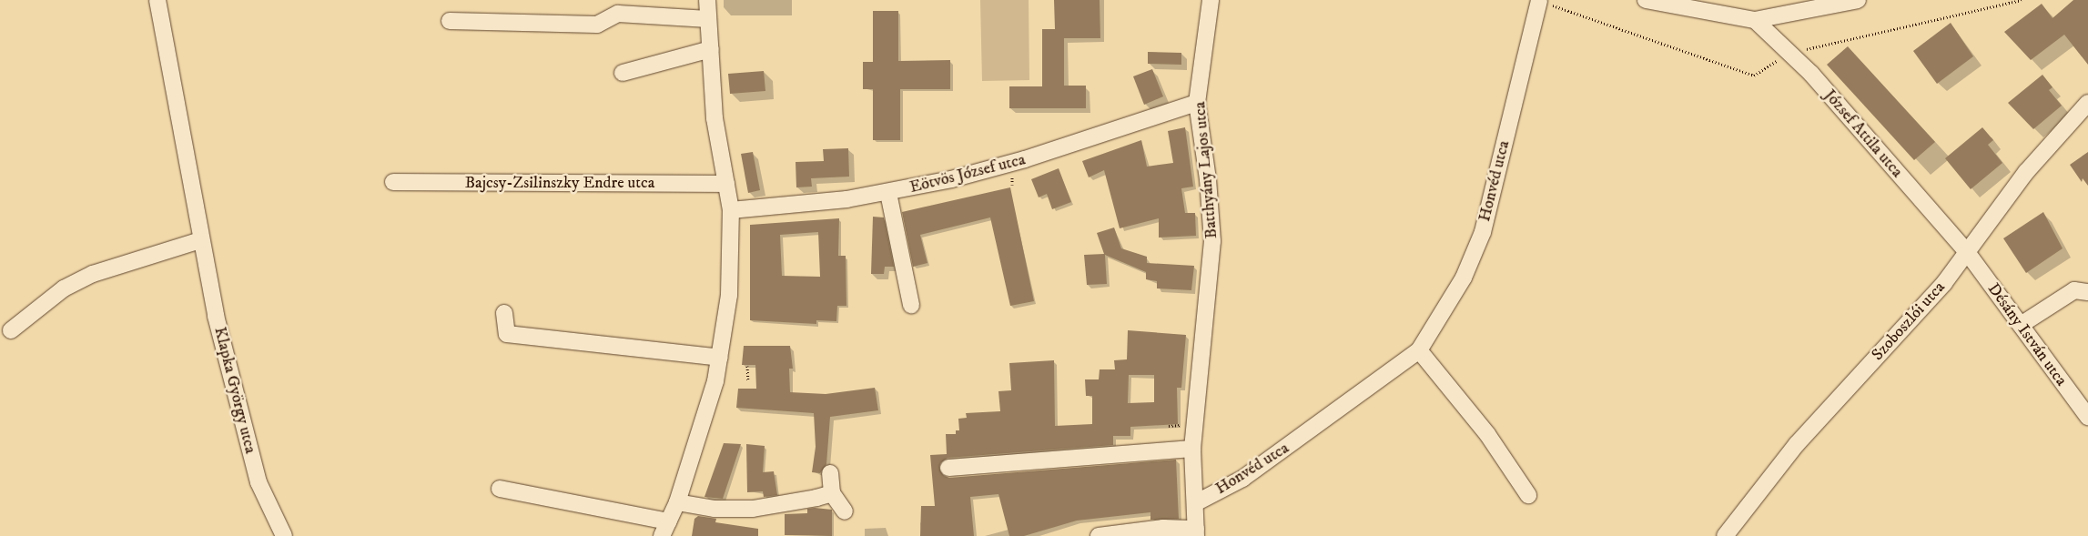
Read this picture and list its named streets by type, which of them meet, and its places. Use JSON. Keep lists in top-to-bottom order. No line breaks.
{"streets":{"street":["József Attila utca","Batthyány Lajos utca","Eötvös József utca","Honvéd utca","Bajcsy-Zsilinszky Endre utca","Szoboszlói utca","Désány István utca","Klapka György utca"]},"crossings":[["József Attila utca","Szoboszlói utca"],["József Attila utca","Désány István utca"],["Batthyány Lajos utca","Eötvös József utca"],["Batthyány Lajos utca","Honvéd utca"],["Szoboszlói utca","Désány István utca"]]}
